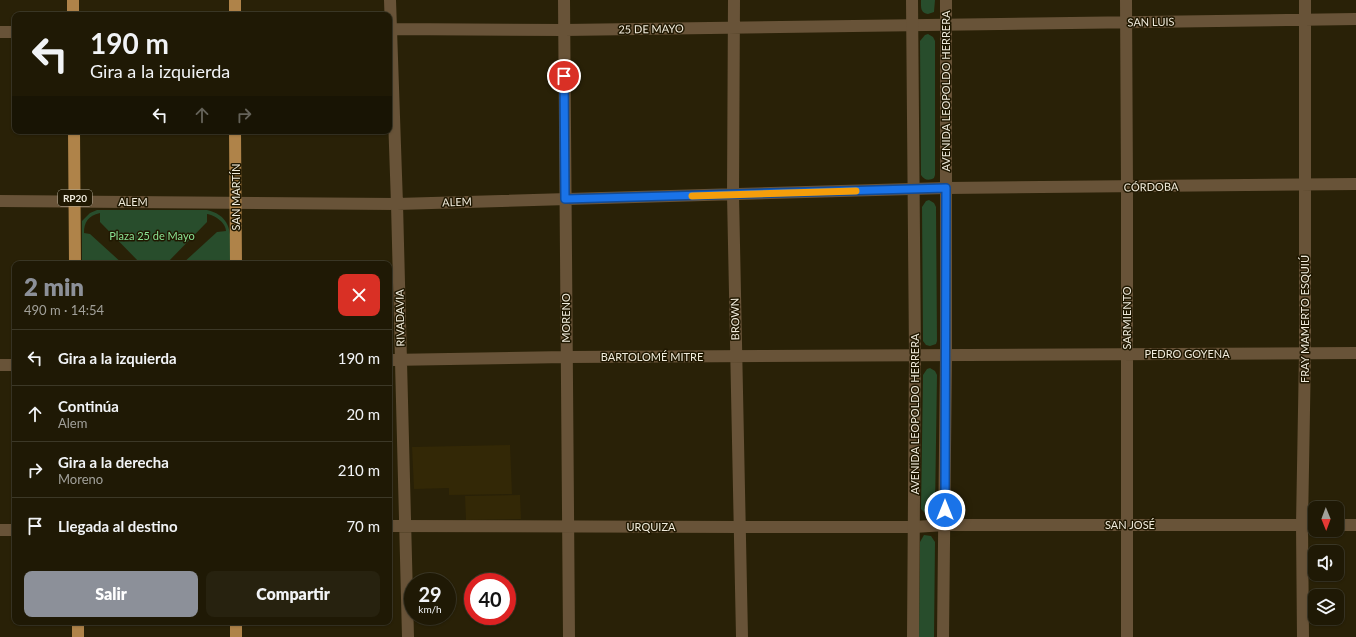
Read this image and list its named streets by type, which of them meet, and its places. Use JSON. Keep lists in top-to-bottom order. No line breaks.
{"streets":{"main road":["SAN MARTÍN","RP20"],"street":["SAN LUIS","25 DE MAYO","AVENIDA LEOPOLDO HERRERA","CÓRDOBA","ALEM","RIVADAVIA","MORENO","SARMIENTO","BROWN","FRAY MAMERTO ESQUIÚ","PEDRO GOYENA","BARTOLOMÉ MITRE","SAN JOSÉ","URQUIZA"]},"crossings":[["SAN LUIS","25 DE MAYO"],["SAN LUIS","AVENIDA LEOPOLDO HERRERA"],["SAN LUIS","SARMIENTO"],["SAN LUIS","FRAY MAMERTO ESQUIÚ"],["25 DE MAYO","AVENIDA LEOPOLDO HERRERA"],["25 DE MAYO","MORENO"],["25 DE MAYO","BROWN"],["AVENIDA LEOPOLDO HERRERA","CÓRDOBA"],["AVENIDA LEOPOLDO HERRERA","ALEM"],["AVENIDA LEOPOLDO HERRERA","PEDRO GOYENA"],["AVENIDA LEOPOLDO HERRERA","BARTOLOMÉ MITRE"],["AVENIDA LEOPOLDO HERRERA","SAN JOSÉ"],["AVENIDA LEOPOLDO HERRERA","URQUIZA"],["CÓRDOBA","ALEM"],["CÓRDOBA","SARMIENTO"],["CÓRDOBA","FRAY MAMERTO ESQUIÚ"],["SAN MARTÍN","ALEM"],["RP20","ALEM"],["ALEM","RIVADAVIA"],["ALEM","MORENO"],["ALEM","BROWN"],["RIVADAVIA","BARTOLOMÉ MITRE"],["RIVADAVIA","URQUIZA"],["MORENO","BARTOLOMÉ MITRE"],["MORENO","URQUIZA"],["SARMIENTO","PEDRO GOYENA"],["SARMIENTO","SAN JOSÉ"],["BROWN","BARTOLOMÉ MITRE"],["BROWN","URQUIZA"],["FRAY MAMERTO ESQUIÚ","PEDRO GOYENA"],["FRAY MAMERTO ESQUIÚ","SAN JOSÉ"],["PEDRO GOYENA","BARTOLOMÉ MITRE"],["SAN JOSÉ","URQUIZA"]],"parks":["Plaza 25 de Mayo"],"north":"bottom","page":{"turn":["190 m","Gira a la izquierda"],"heading":["2 min","490 m · 14:54"],"list":[{"name":"Gira a la izquierda","value":"190 m"},{"name":"Continúa","note":"Alem","value":"20 m"},{"name":"Gira a la derecha","note":"Moreno","value":"210 m"},{"name":"Llegada al destino","value":"70 m"}],"buttons":["Salir","Compartir"],"speed":"29 km/h","limit":"40"}}
